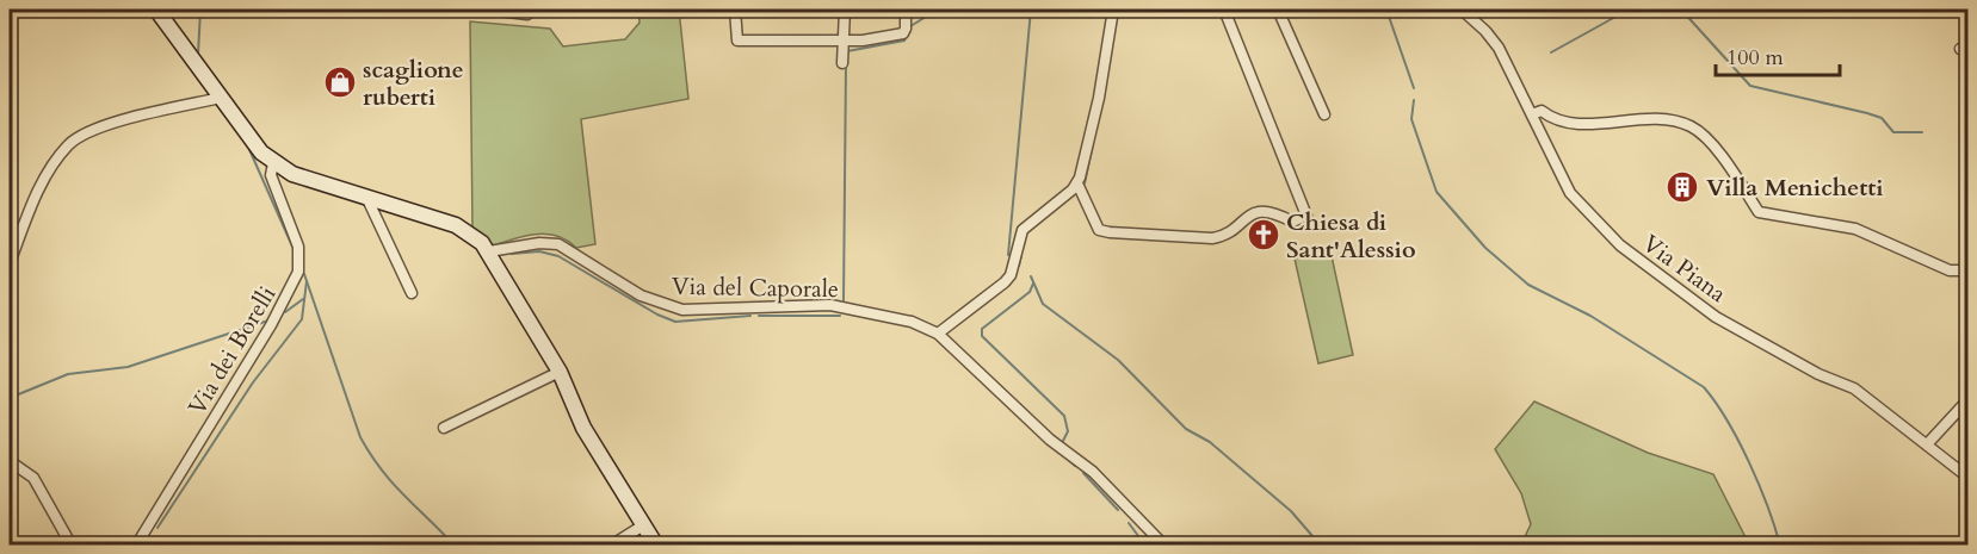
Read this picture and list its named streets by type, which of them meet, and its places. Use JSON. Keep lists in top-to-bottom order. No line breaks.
{"streets":{"street":["Via Piana","Via del Caporale","Via dei Borelli"]},"places":{"shop":["scaglione ruberti"],"building":["Villa Menichetti"],"church":["Chiesa di Sant'Alessio"]},"scale_bar":"100 m"}
